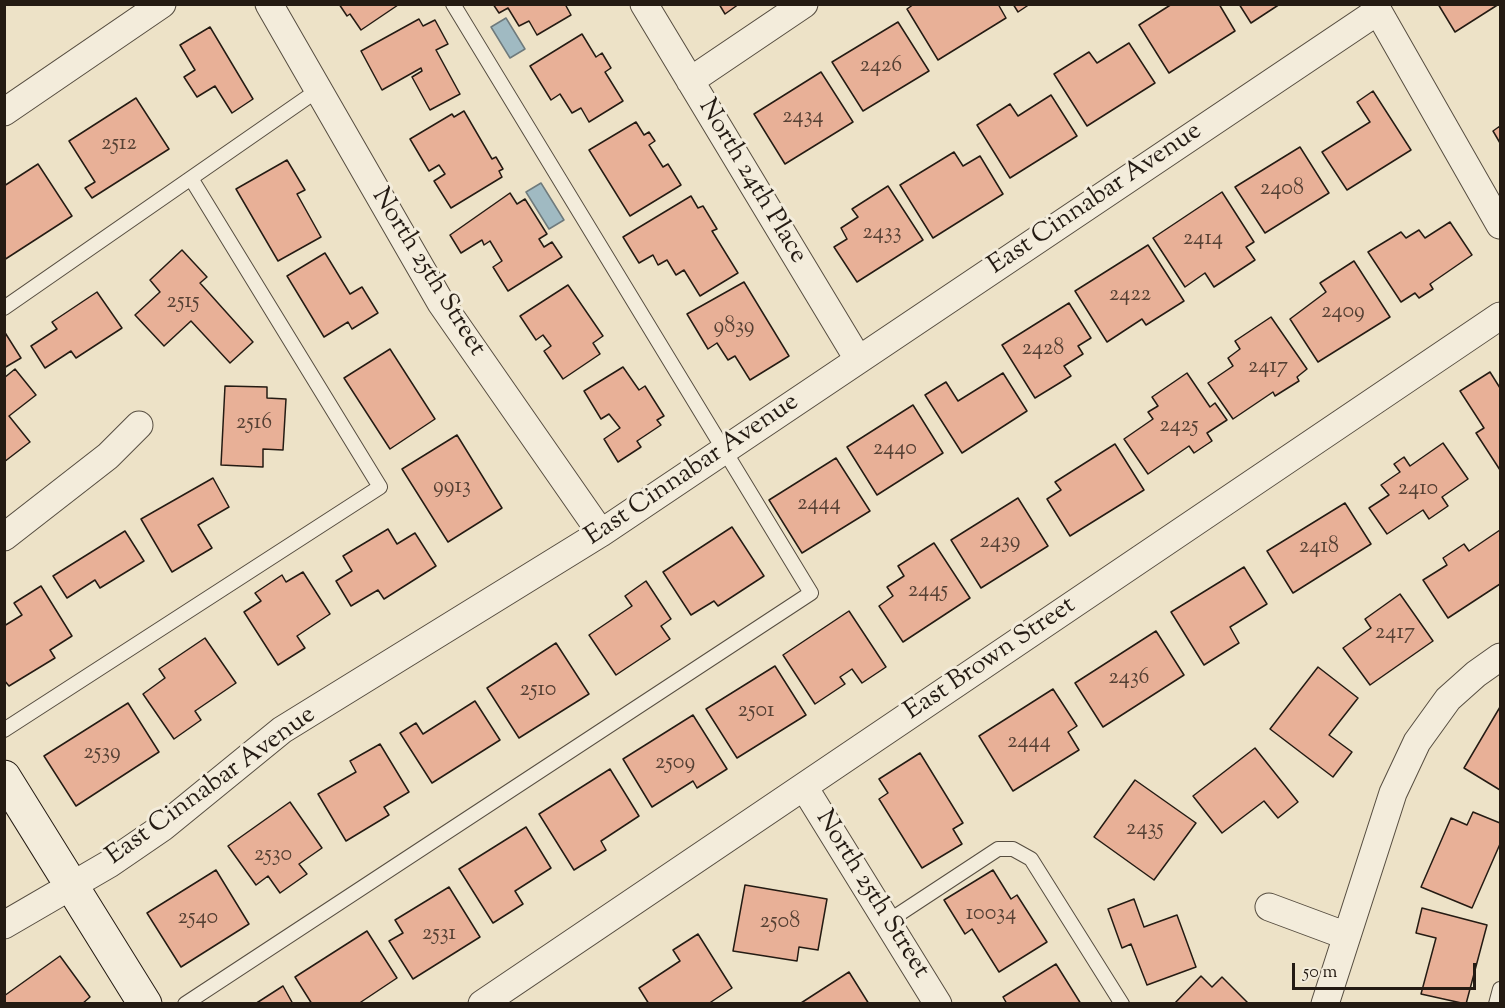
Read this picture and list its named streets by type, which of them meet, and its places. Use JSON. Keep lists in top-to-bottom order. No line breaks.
{"streets":{"street":["North 24th Place","East Cinnabar Avenue","North 25th Street","East Brown Street"]},"crossings":[["North 24th Place","East Cinnabar Avenue"],["East Cinnabar Avenue","North 25th Street"],["North 25th Street","East Brown Street"]],"house_numbers":["2426","2434","2512","2408","2433","2414","2422","2515","2409","9839","2428","2417","2516","2425","2440","9913","2410","2444","2439","2418","2445","2417","2436","2510","2501","2444","2539","2509","2435","2530","10034","2540","2508","2531"],"scale_bar":"50 m"}
